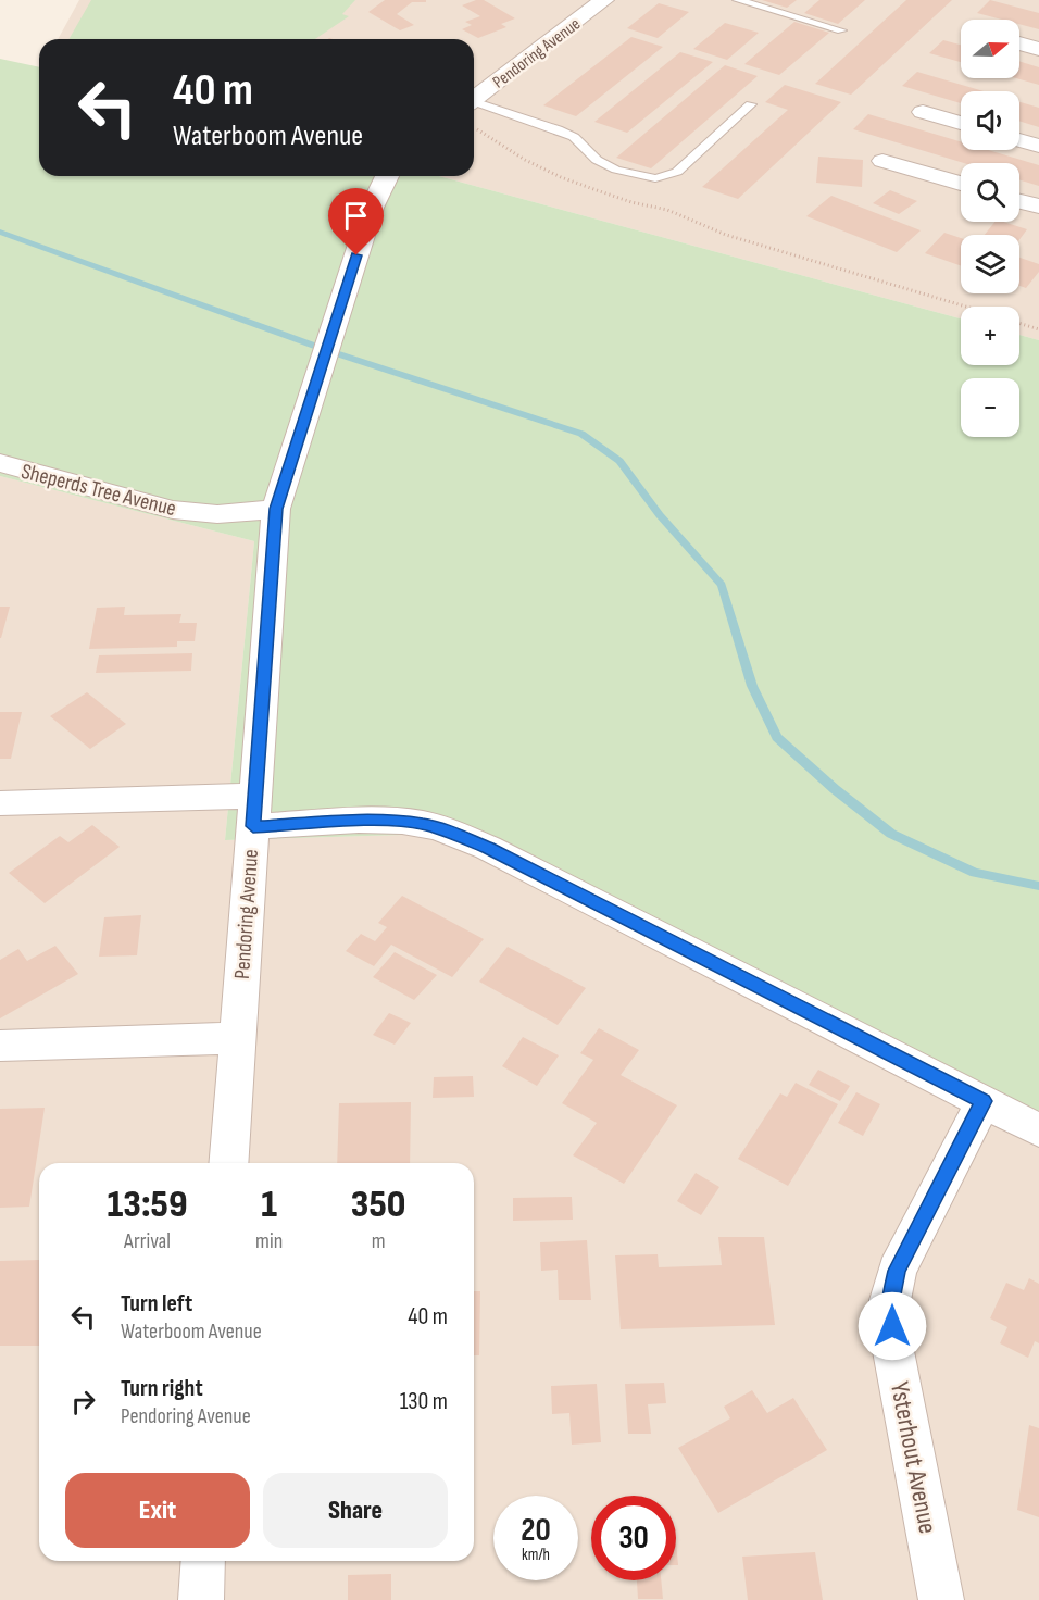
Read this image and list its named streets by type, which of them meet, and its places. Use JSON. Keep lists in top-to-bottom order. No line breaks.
{"streets":{"street":["Pendoring Avenue","Sheperds Tree Avenue","Ysterhout Avenue"]},"crossings":[["Pendoring Avenue","Sheperds Tree Avenue"]],"north":"right","page":{"map_buttons":["+","−"],"turn":["40 m","Waterboom Avenue"],"eta":["13:59","Arrival","1","min","350","m"],"list":[{"name":"Turn left","note":"Waterboom Avenue","value":"40 m"},{"name":"Turn right","note":"Pendoring Avenue","value":"130 m"}],"buttons":["Exit","Share"],"speed":"20 km/h","limit":"30"}}
